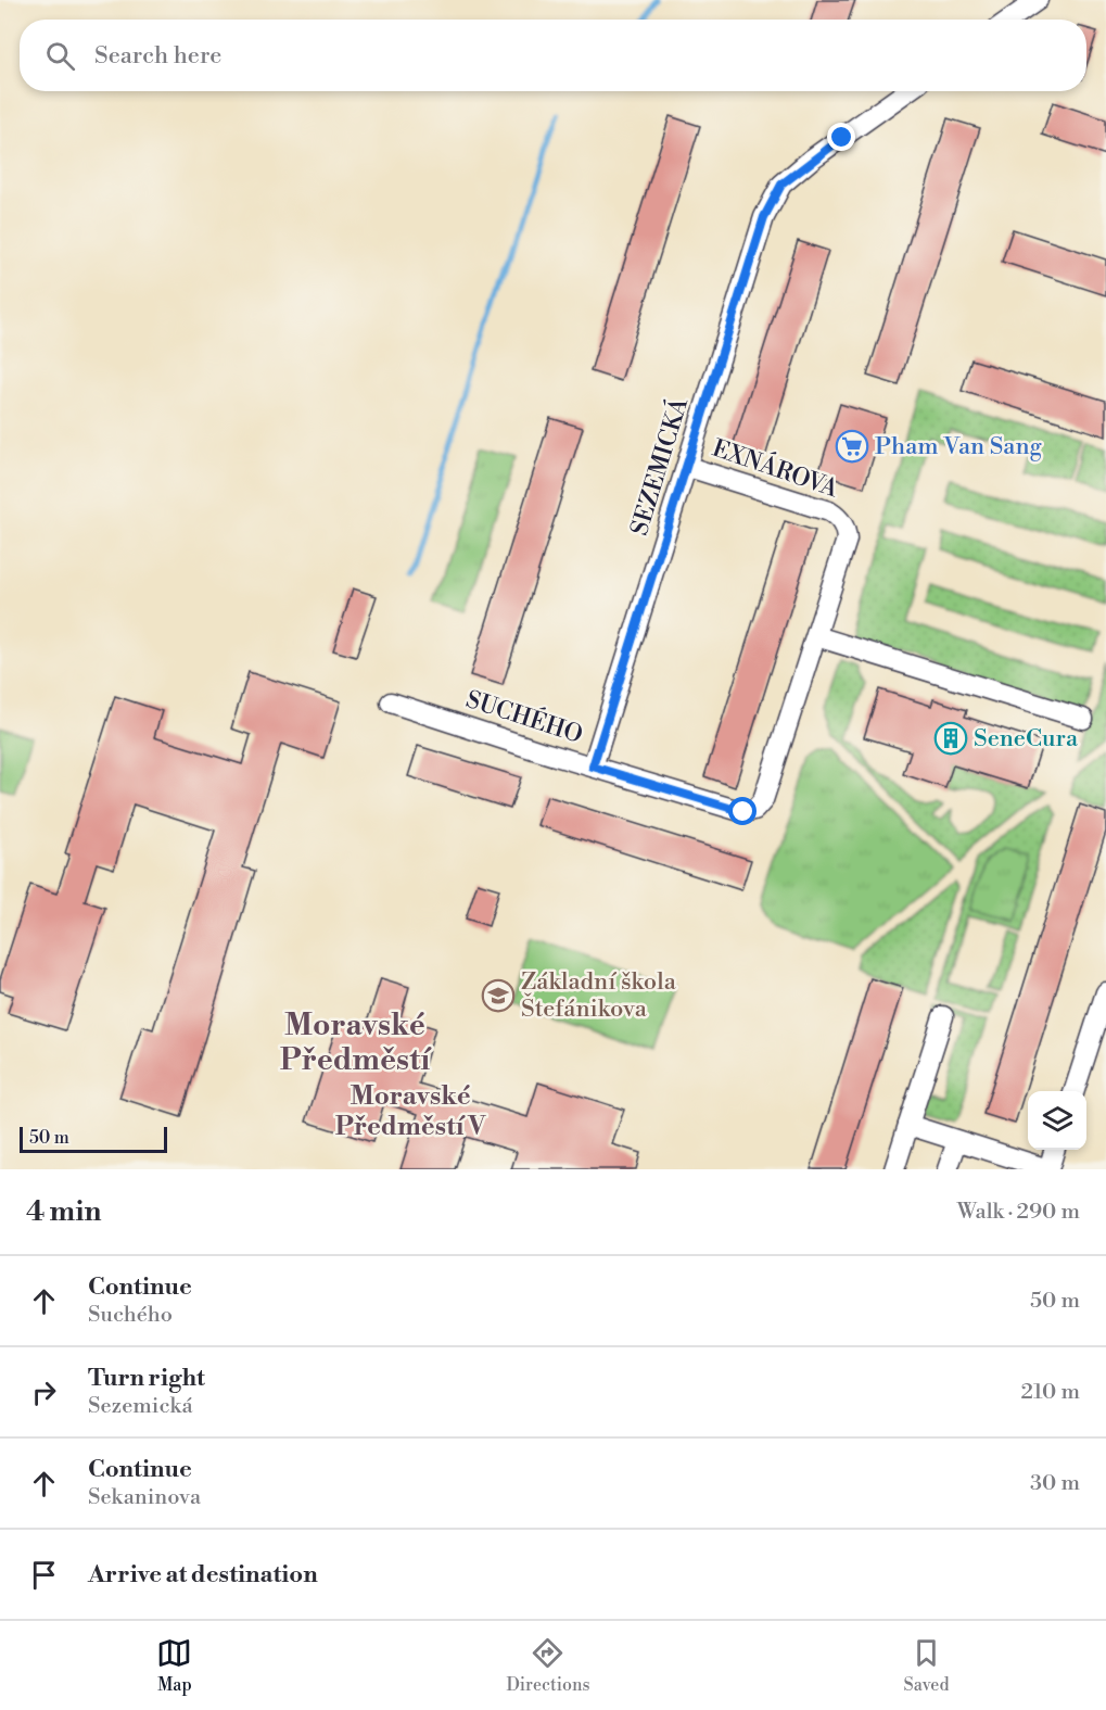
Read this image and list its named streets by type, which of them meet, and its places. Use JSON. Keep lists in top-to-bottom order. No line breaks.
{"streets":{"street":["SEZEMICKÁ","EXNÁROVA","SUCHÉHO"]},"crossings":[["SEZEMICKÁ","EXNÁROVA"],["SEZEMICKÁ","SUCHÉHO"],["EXNÁROVA","SUCHÉHO"]],"districts":["Moravské Předměstí","Moravské Předměstí V"],"places":{"supermarket":["Pham Van Sang"],"building":["SeneCura"],"school or university":["Základní škola Štefánikova"]},"scale_bar":"50 m","page":{"search":"Search here","scale":"50 m","heading":["4 min","Walk · 290 m"],"list":[["Continue","Suchého","50 m"],["Turn right","Sezemická","210 m"],["Continue","Sekaninova","30 m"],"Arrive at destination"],"nav":["Map","Directions","Saved"]}}
